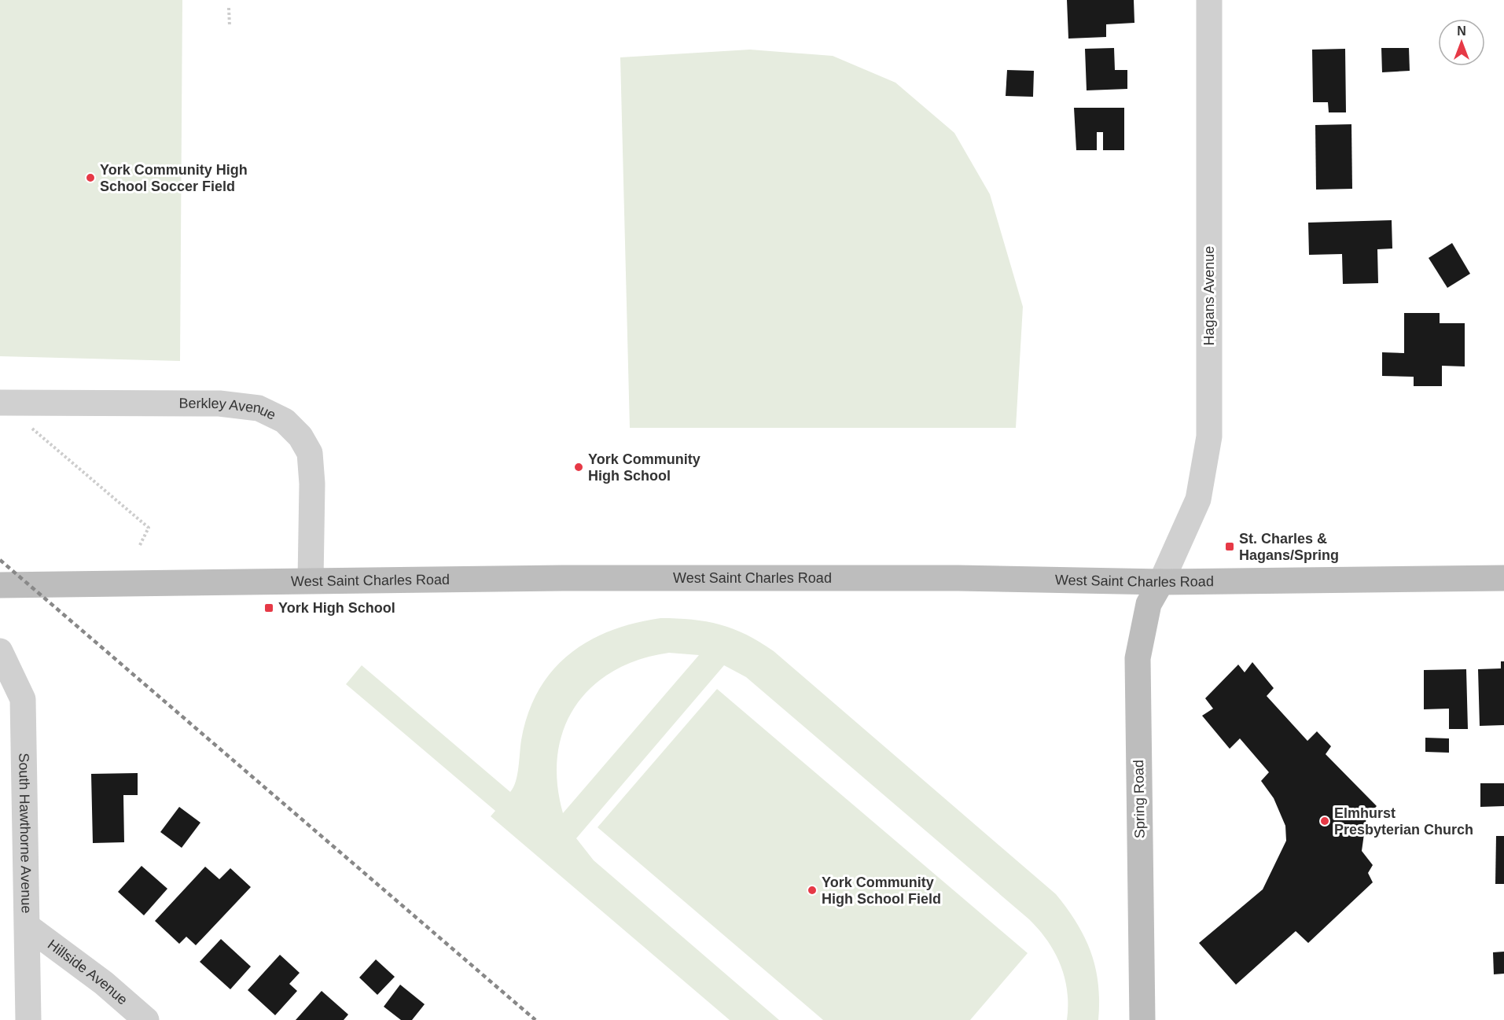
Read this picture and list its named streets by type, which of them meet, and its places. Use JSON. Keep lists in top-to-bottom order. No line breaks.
{"streets":{"main road":["West Saint Charles Road","Spring Road"],"street":["Hagans Avenue","Berkley Avenue","South Hawthorne Avenue","Hillside Avenue"]},"crossings":[["Hagans Avenue","West Saint Charles Road"],["Hagans Avenue","Spring Road"],["Berkley Avenue","West Saint Charles Road"],["West Saint Charles Road","Spring Road"],["South Hawthorne Avenue","Hillside Avenue"]],"places":{"other":["York Community High School Soccer Field","York Community High School","Elmhurst Presbyterian Church","York Community High School Field"],"transit":["St. Charles & Hagans/Spring","York High School"]},"north":"top"}
